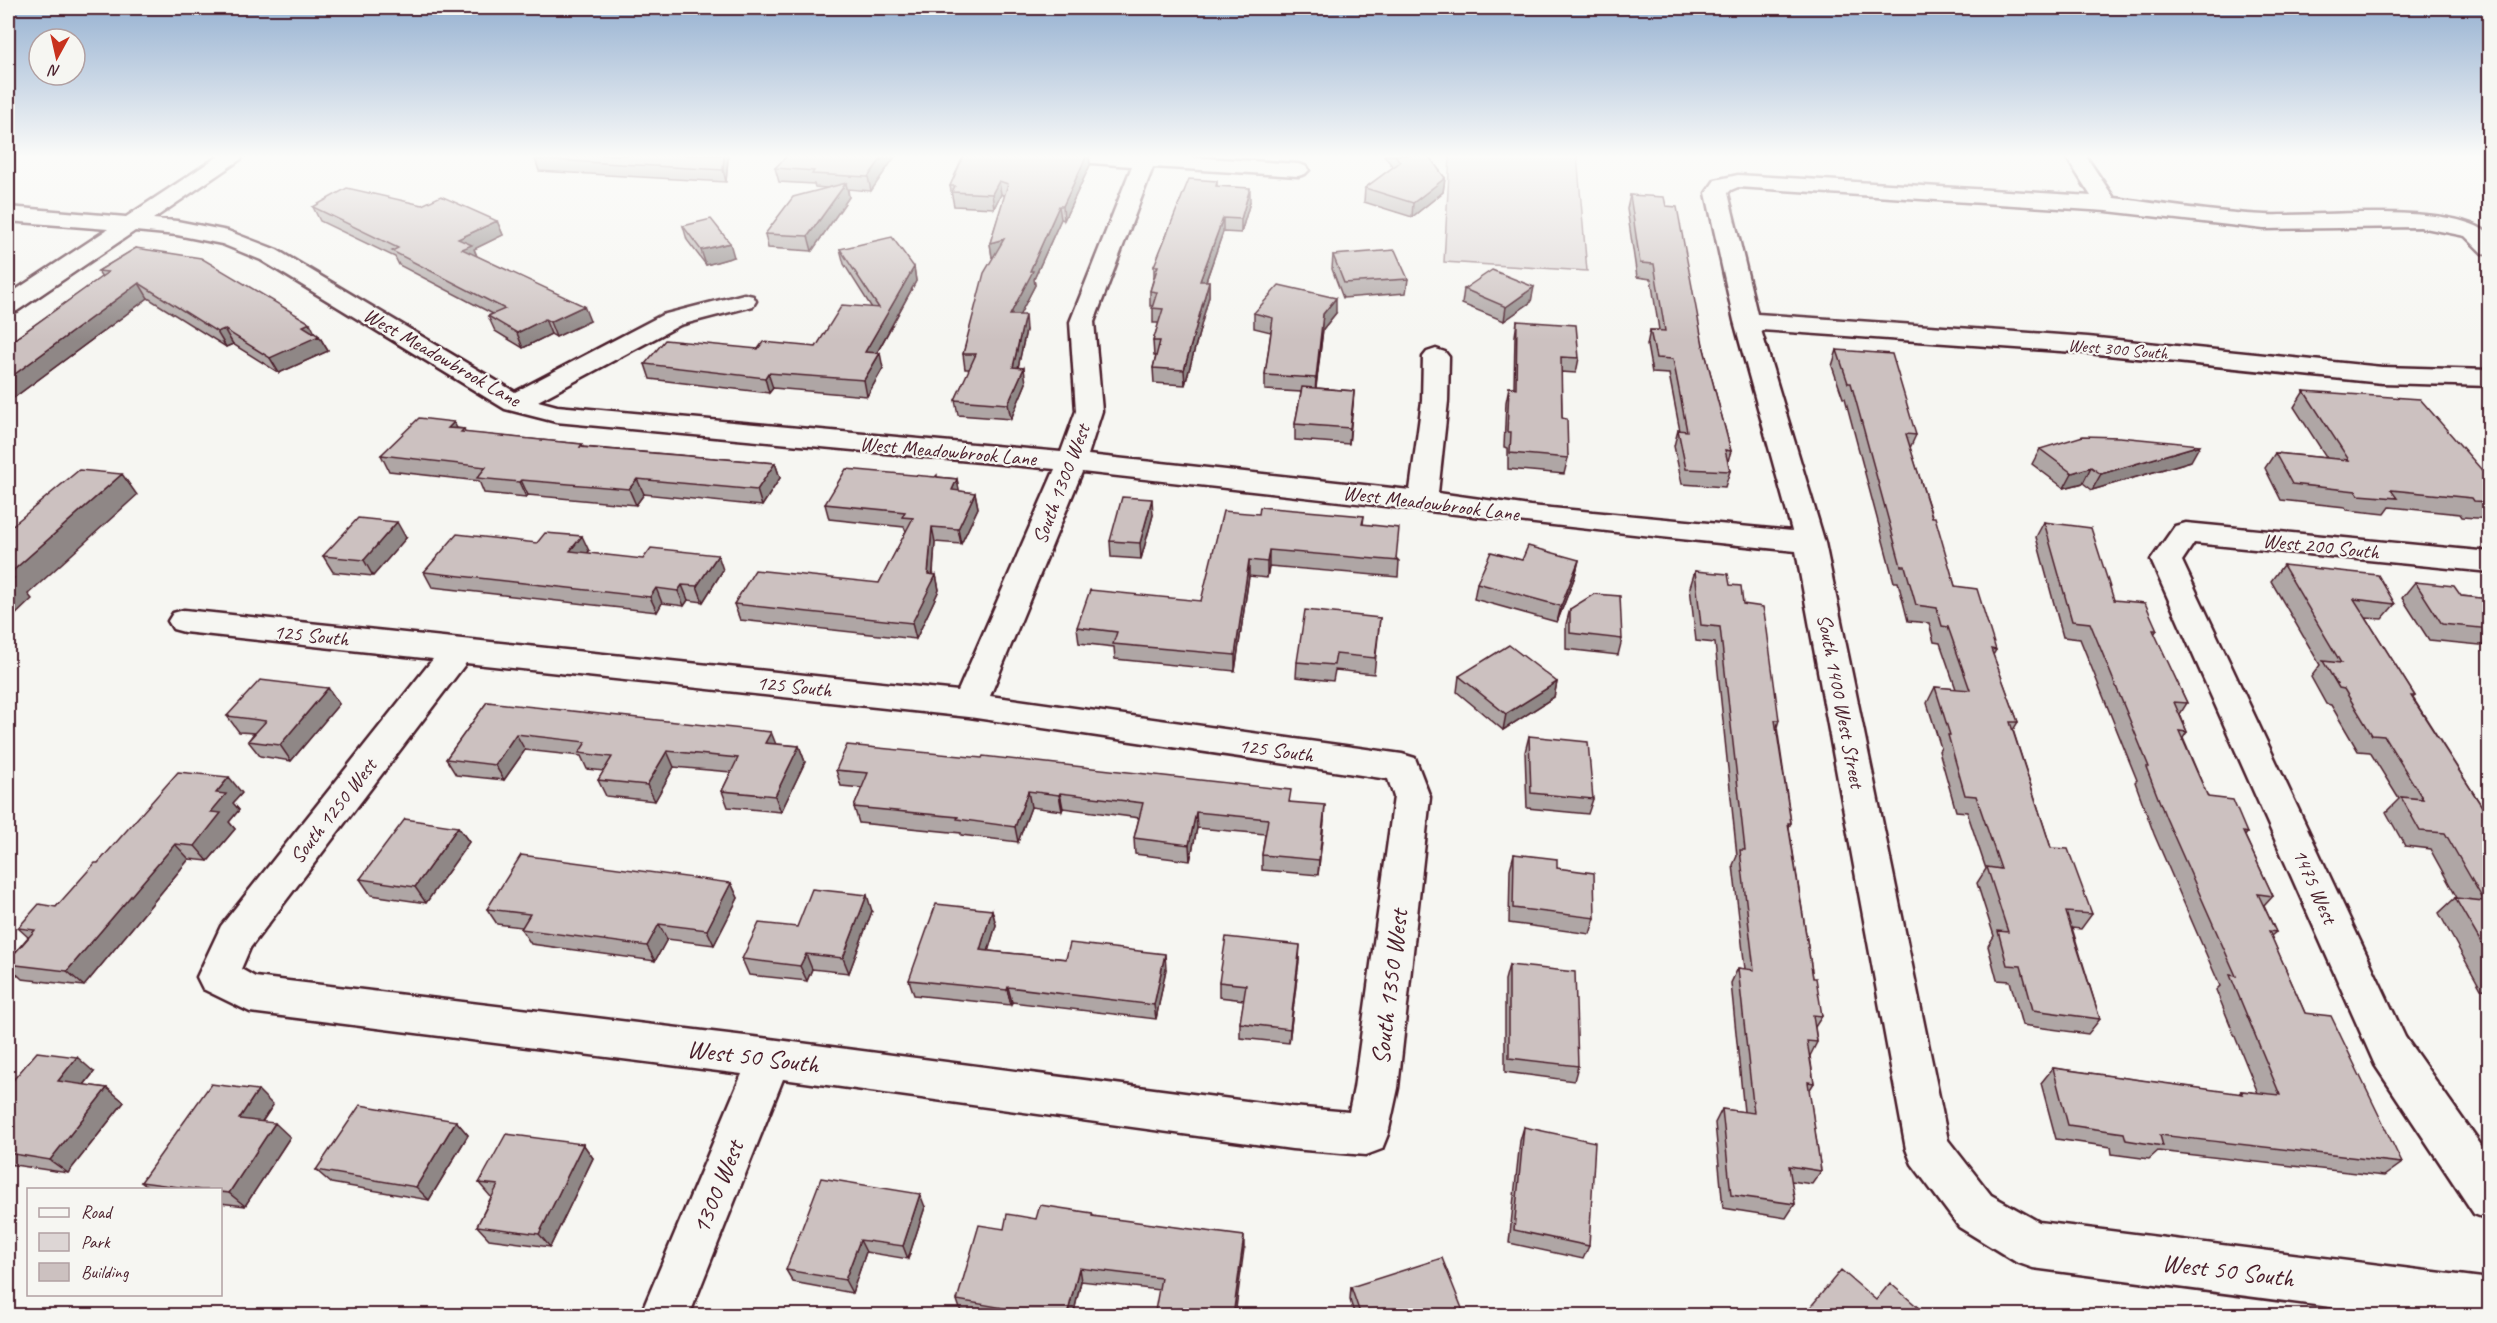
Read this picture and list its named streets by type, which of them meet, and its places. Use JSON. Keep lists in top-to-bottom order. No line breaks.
{"streets":{"street":["West 300 South","West Meadowbrook Lane","South 1300 West","West 200 South","125 South","South 1400 West Street","South 1250 West","1475 West","South 1350 West","West 50 South","1300 West"]},"crossings":[["West 300 South","South 1400 West Street"],["West Meadowbrook Lane","South 1300 West"],["West Meadowbrook Lane","South 1400 West Street"],["South 1300 West","125 South"],["West 200 South","1475 West"],["125 South","South 1250 West"],["125 South","South 1350 West"],["South 1400 West Street","West 50 South"],["South 1250 West","West 50 South"],["South 1350 West","West 50 South"],["West 50 South","1300 West"]],"legend":["Road","Park","Building"],"north":"bottom"}
